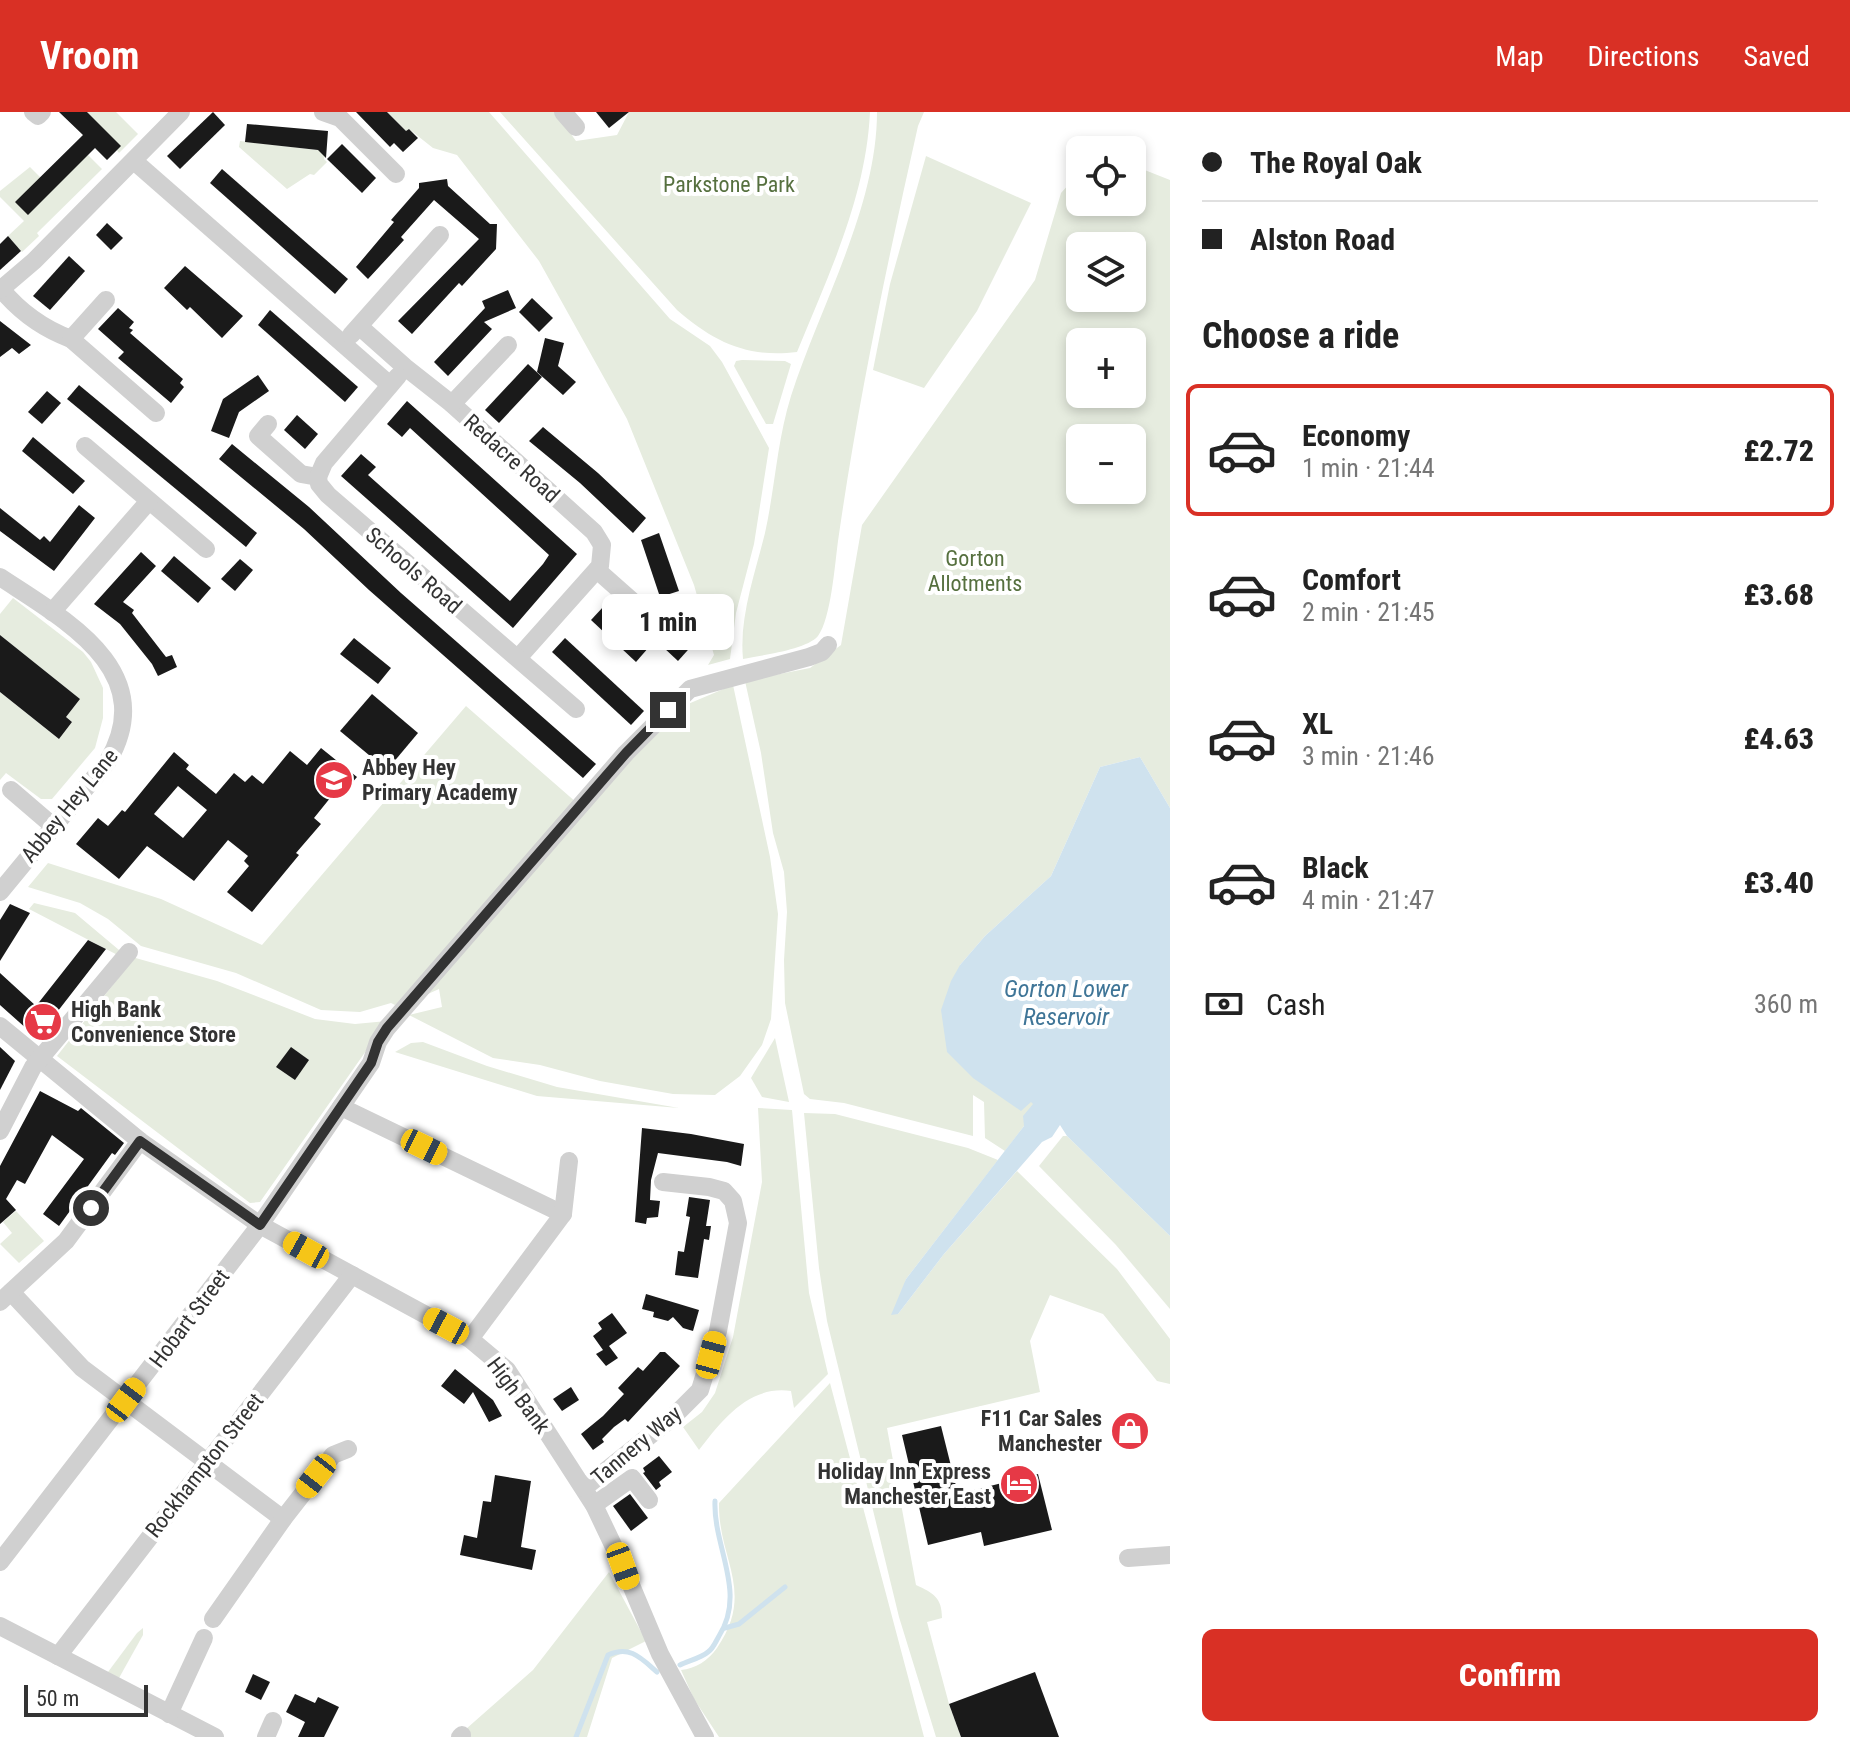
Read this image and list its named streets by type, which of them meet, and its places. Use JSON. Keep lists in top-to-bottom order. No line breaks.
{"streets":{"street":["Redacre Road","Schools Road","Abbey Hey Lane","Hobart Street","High Bank","Tannery Way","Rockhampton Street"]},"crossings":[["Hobart Street","High Bank"],["High Bank","Tannery Way"],["High Bank","Rockhampton Street"]],"water":["Gorton Lower Reservoir"],"parks":["Parkstone Park","Gorton Allotments"],"places":{"school or university":["Abbey Hey Primary Academy"],"supermarket":["High Bank Convenience Store"],"shop":["F11 Car Sales Manchester"],"hotel":["Holiday Inn Express Manchester East"]},"scale_bar":"50 m","page":{"header":"Vroom","nav":["Map","Directions","Saved"],"banner":["The Royal Oak","Alston Road"],"map_buttons":["+","−"],"heading":"Choose a ride","list":[{"name":"Economy","note":"1 min · 21:44","value":"£2.72"},{"name":"Comfort","note":"2 min · 21:45","value":"£3.68"},{"name":"XL","note":"3 min · 21:46","value":"£4.63"},{"name":"Black","note":"4 min · 21:47","value":"£3.40"}],"bubble":"1 min","pay":["Cash","360 m"],"buttons":"Confirm","scale":"50 m"}}
